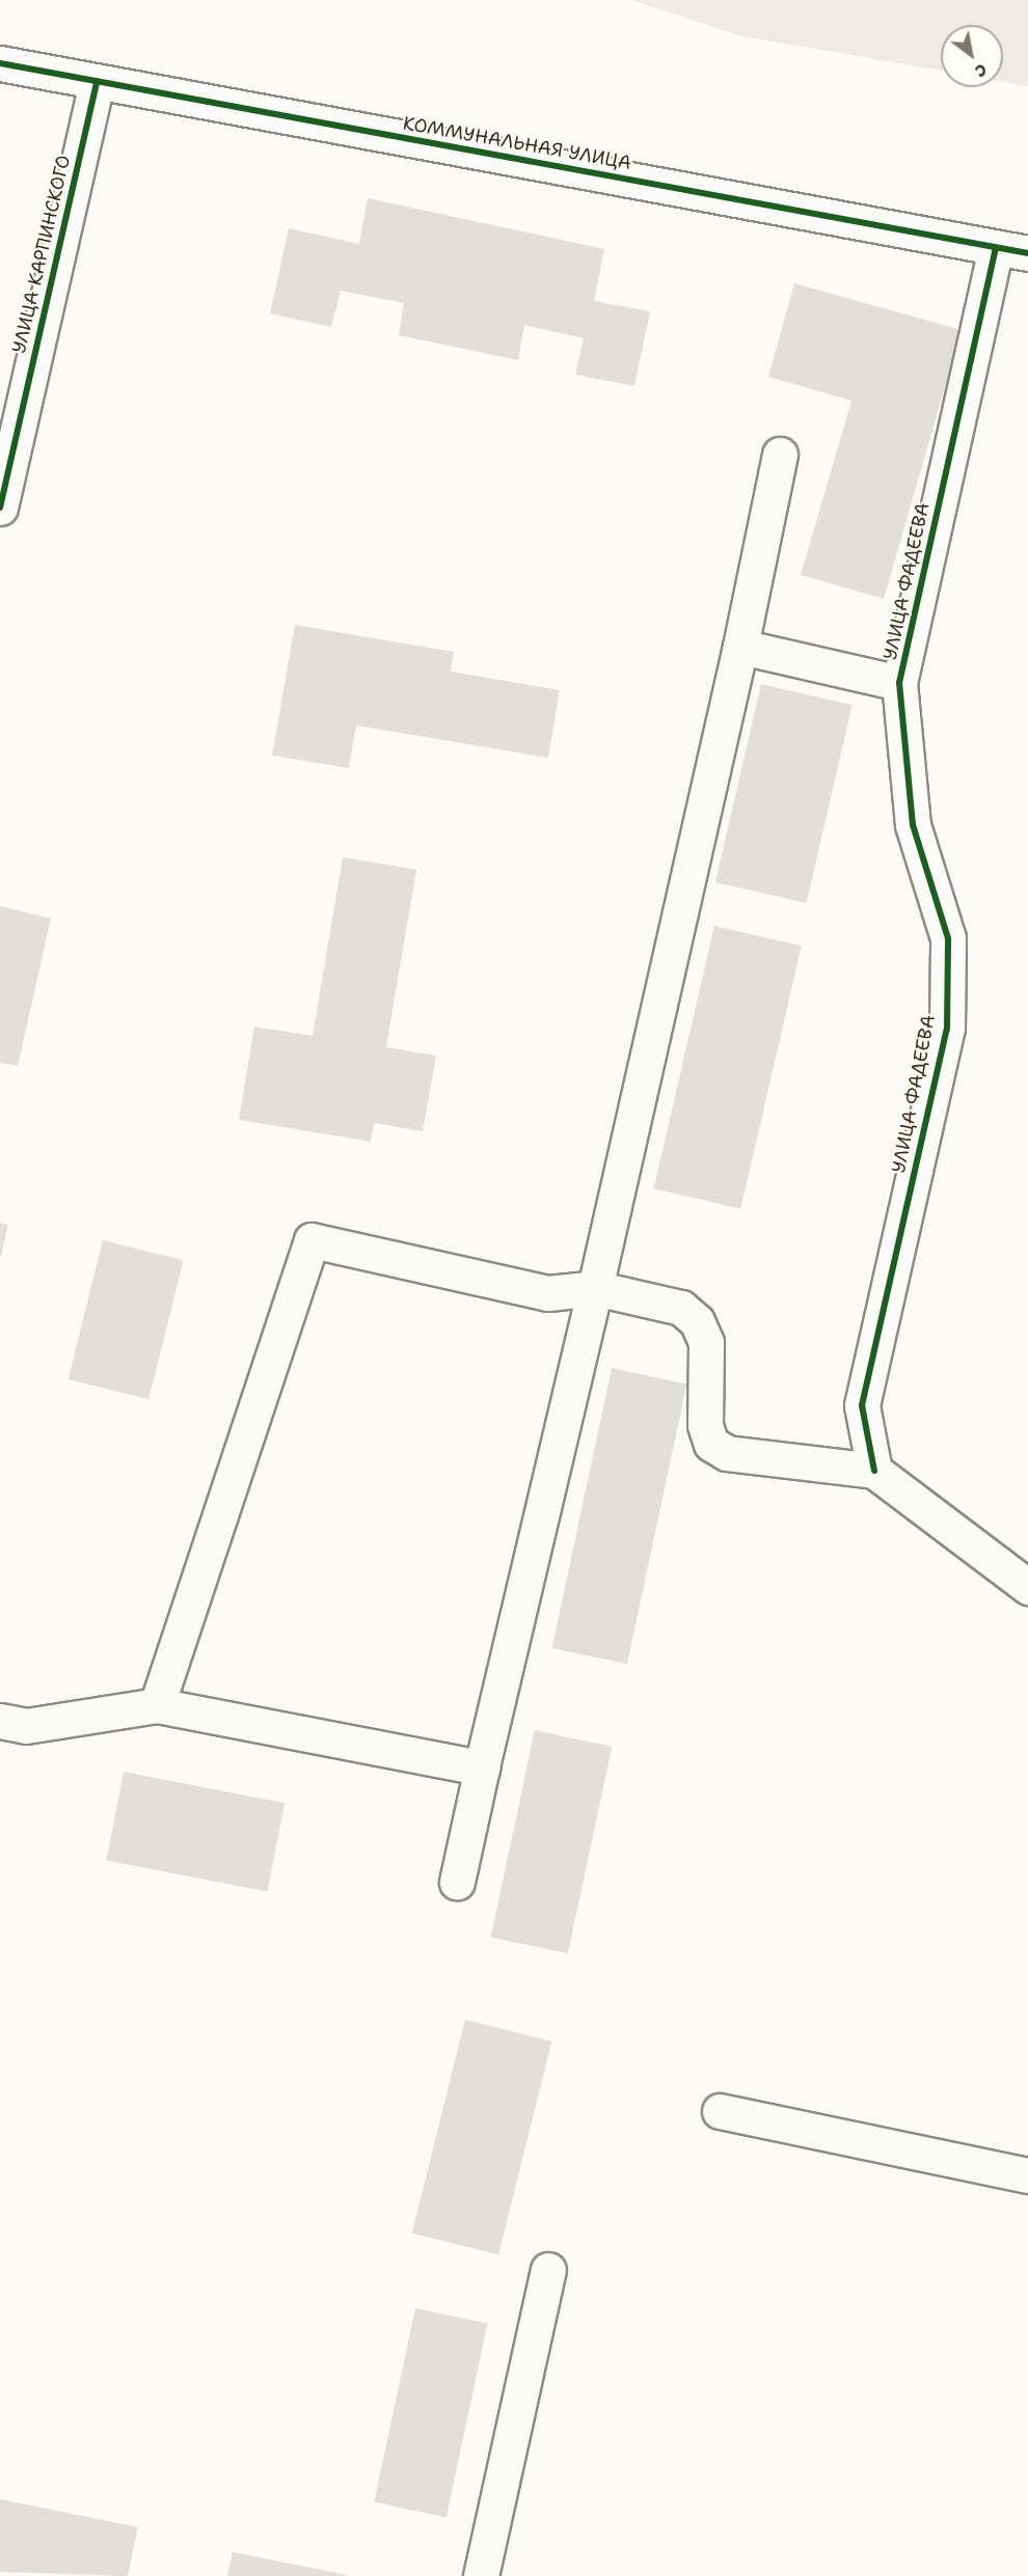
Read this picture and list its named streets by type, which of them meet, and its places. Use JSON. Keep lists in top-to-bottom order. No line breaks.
{"streets":{"street":["КОММУНАЛЬНАЯ УЛИЦА","УЛИЦА КАРПИНСКОГО","УЛИЦА ФАДЕЕВА"]},"crossings":[["КОММУНАЛЬНАЯ УЛИЦА","УЛИЦА КАРПИНСКОГО"],["КОММУНАЛЬНАЯ УЛИЦА","УЛИЦА ФАДЕЕВА"]],"north":"bottom right"}
